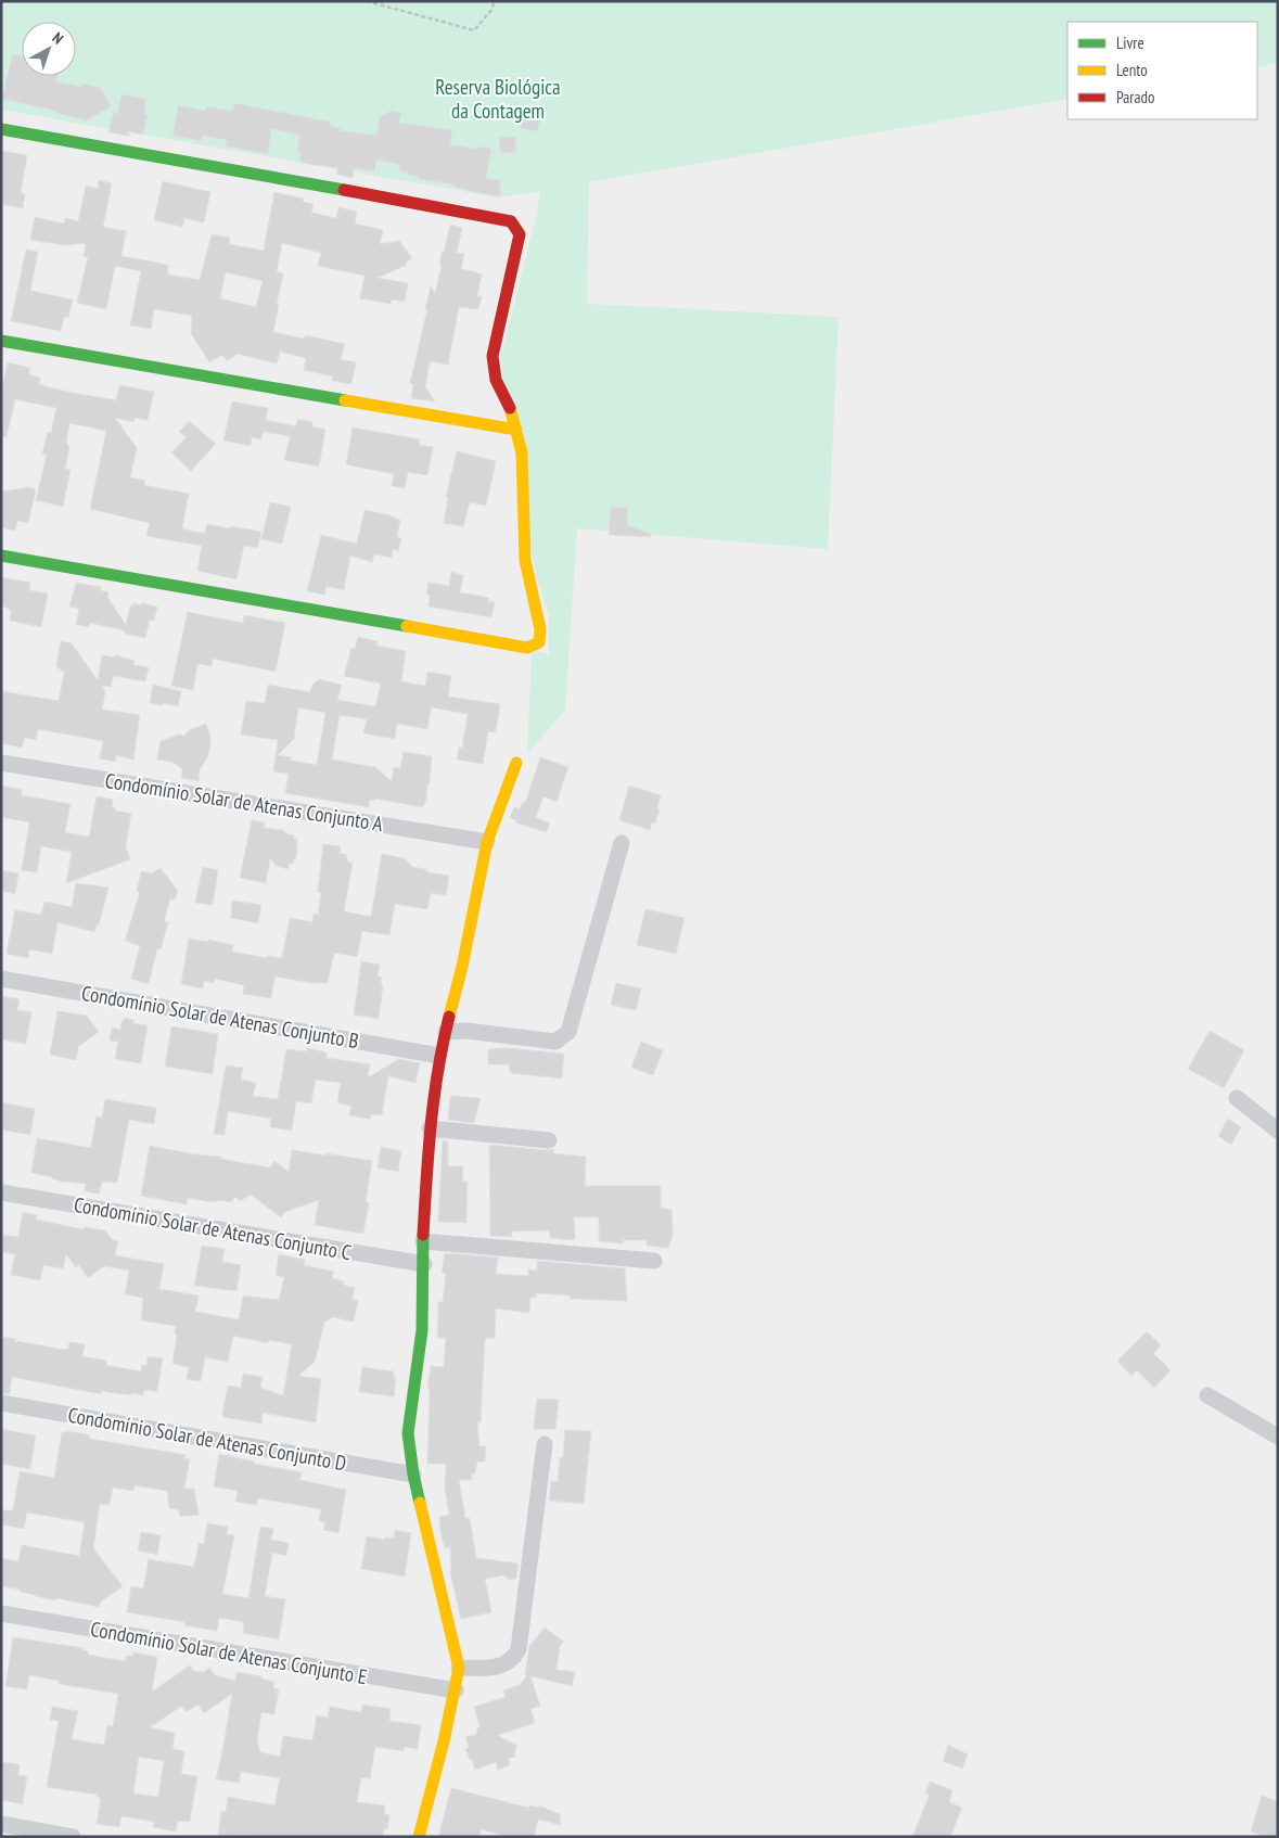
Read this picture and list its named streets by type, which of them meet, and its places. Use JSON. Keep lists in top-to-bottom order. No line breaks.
{"streets":{"street":["Condomínio Solar de Atenas Conjunto A","Condomínio Solar de Atenas Conjunto B","Condomínio Solar de Atenas Conjunto C","Condomínio Solar de Atenas Conjunto D","Condomínio Solar de Atenas Conjunto E"]},"parks":["Reserva Biológica da Contagem"],"legend":["Livre","Lento","Parado"],"north":"top right"}
